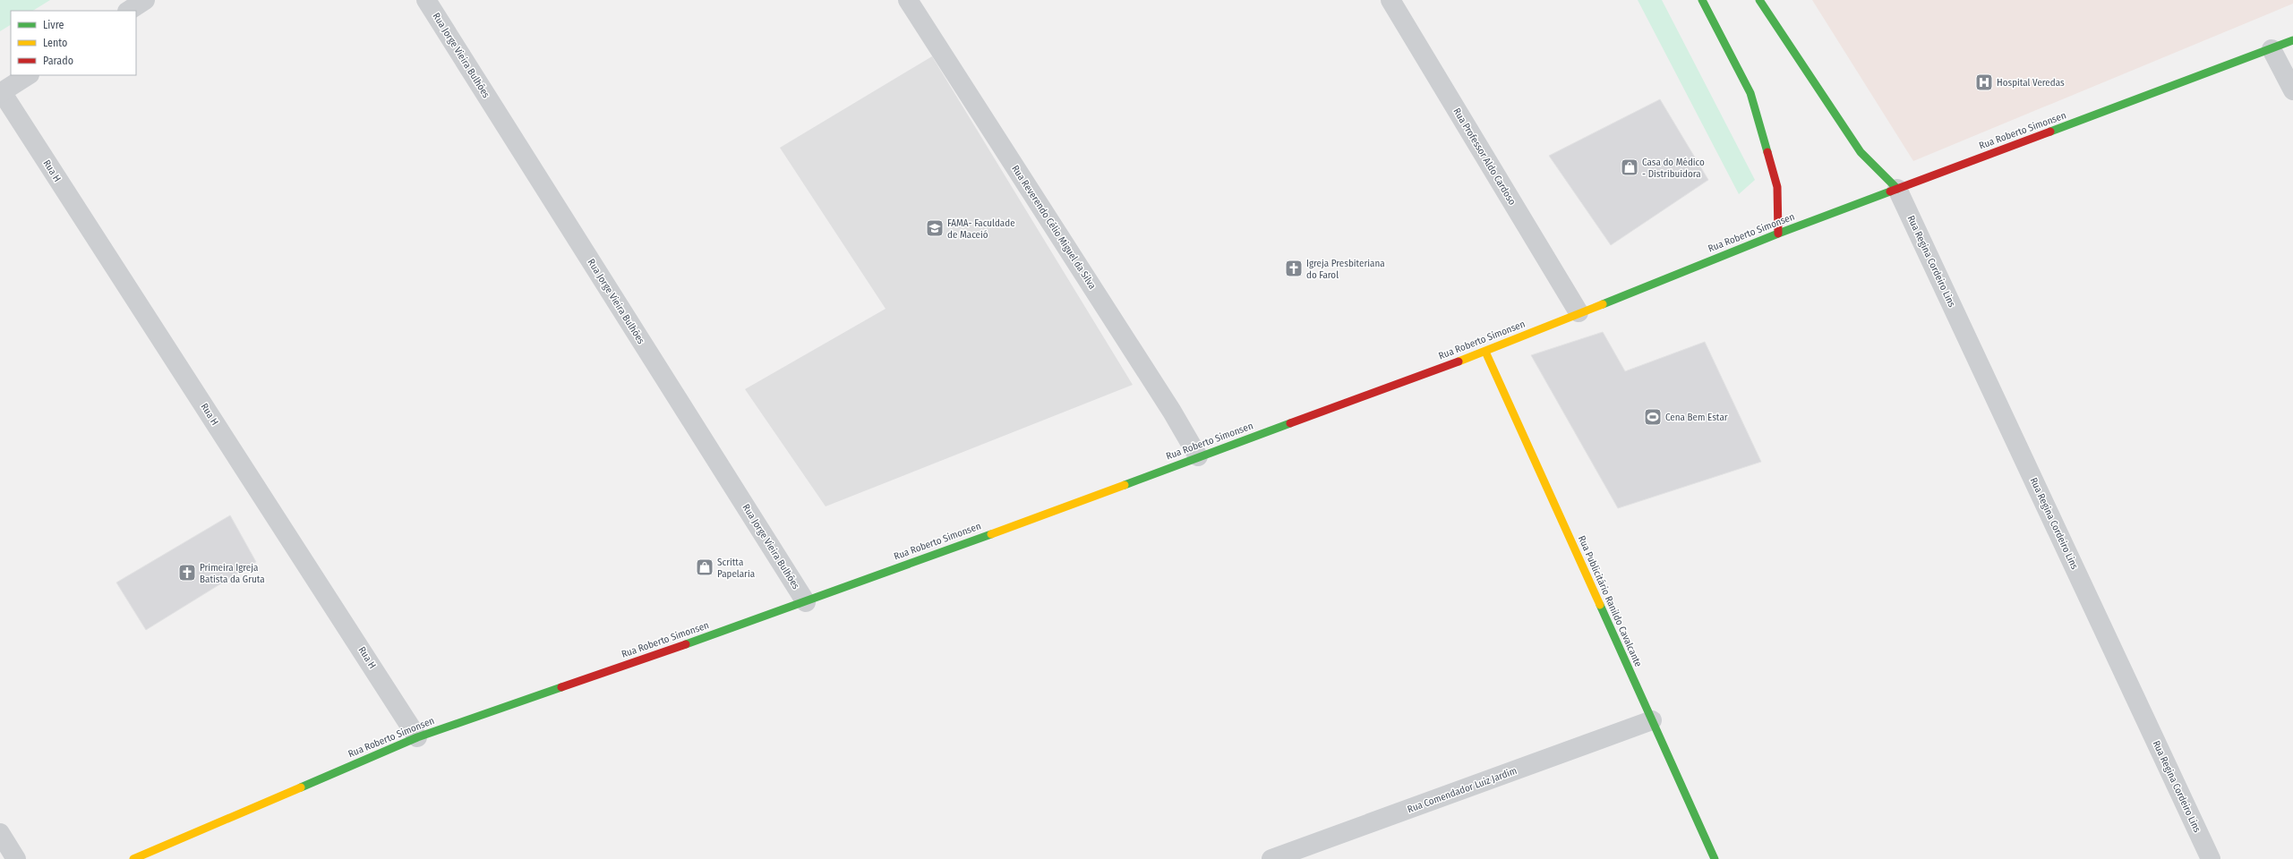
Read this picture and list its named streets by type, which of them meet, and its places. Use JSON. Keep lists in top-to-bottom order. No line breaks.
{"streets":{"street":["Rua Jorge Vieira Bulhões","Rua Roberto Simonsen","Rua Professor Aldo Cardoso","Rua H","Rua Reverendo Célio Miguel da Silva","Rua Regina Cordeiro Lins","Rua Publicitário Ranildo Cavalcante","Rua Comendador Luiz Jardim"]},"crossings":[["Rua Jorge Vieira Bulhões","Rua Roberto Simonsen"],["Rua Roberto Simonsen","Rua Professor Aldo Cardoso"],["Rua Roberto Simonsen","Rua H"],["Rua Roberto Simonsen","Rua Reverendo Célio Miguel da Silva"],["Rua Roberto Simonsen","Rua Regina Cordeiro Lins"],["Rua Roberto Simonsen","Rua Publicitário Ranildo Cavalcante"],["Rua Publicitário Ranildo Cavalcante","Rua Comendador Luiz Jardim"]],"places":{"hospital":["Hospital Veredas"],"shop":["Casa do Médico - Distribuidora","Scritta Papelaria"],"school or university":["FAMA- Faculdade de Maceió"],"church":["Igreja Presbiteriana do Farol","Primeira Igreja Batista da Gruta"],"sports":["Cena Bem Estar"]},"legend":["Livre","Lento","Parado"]}
